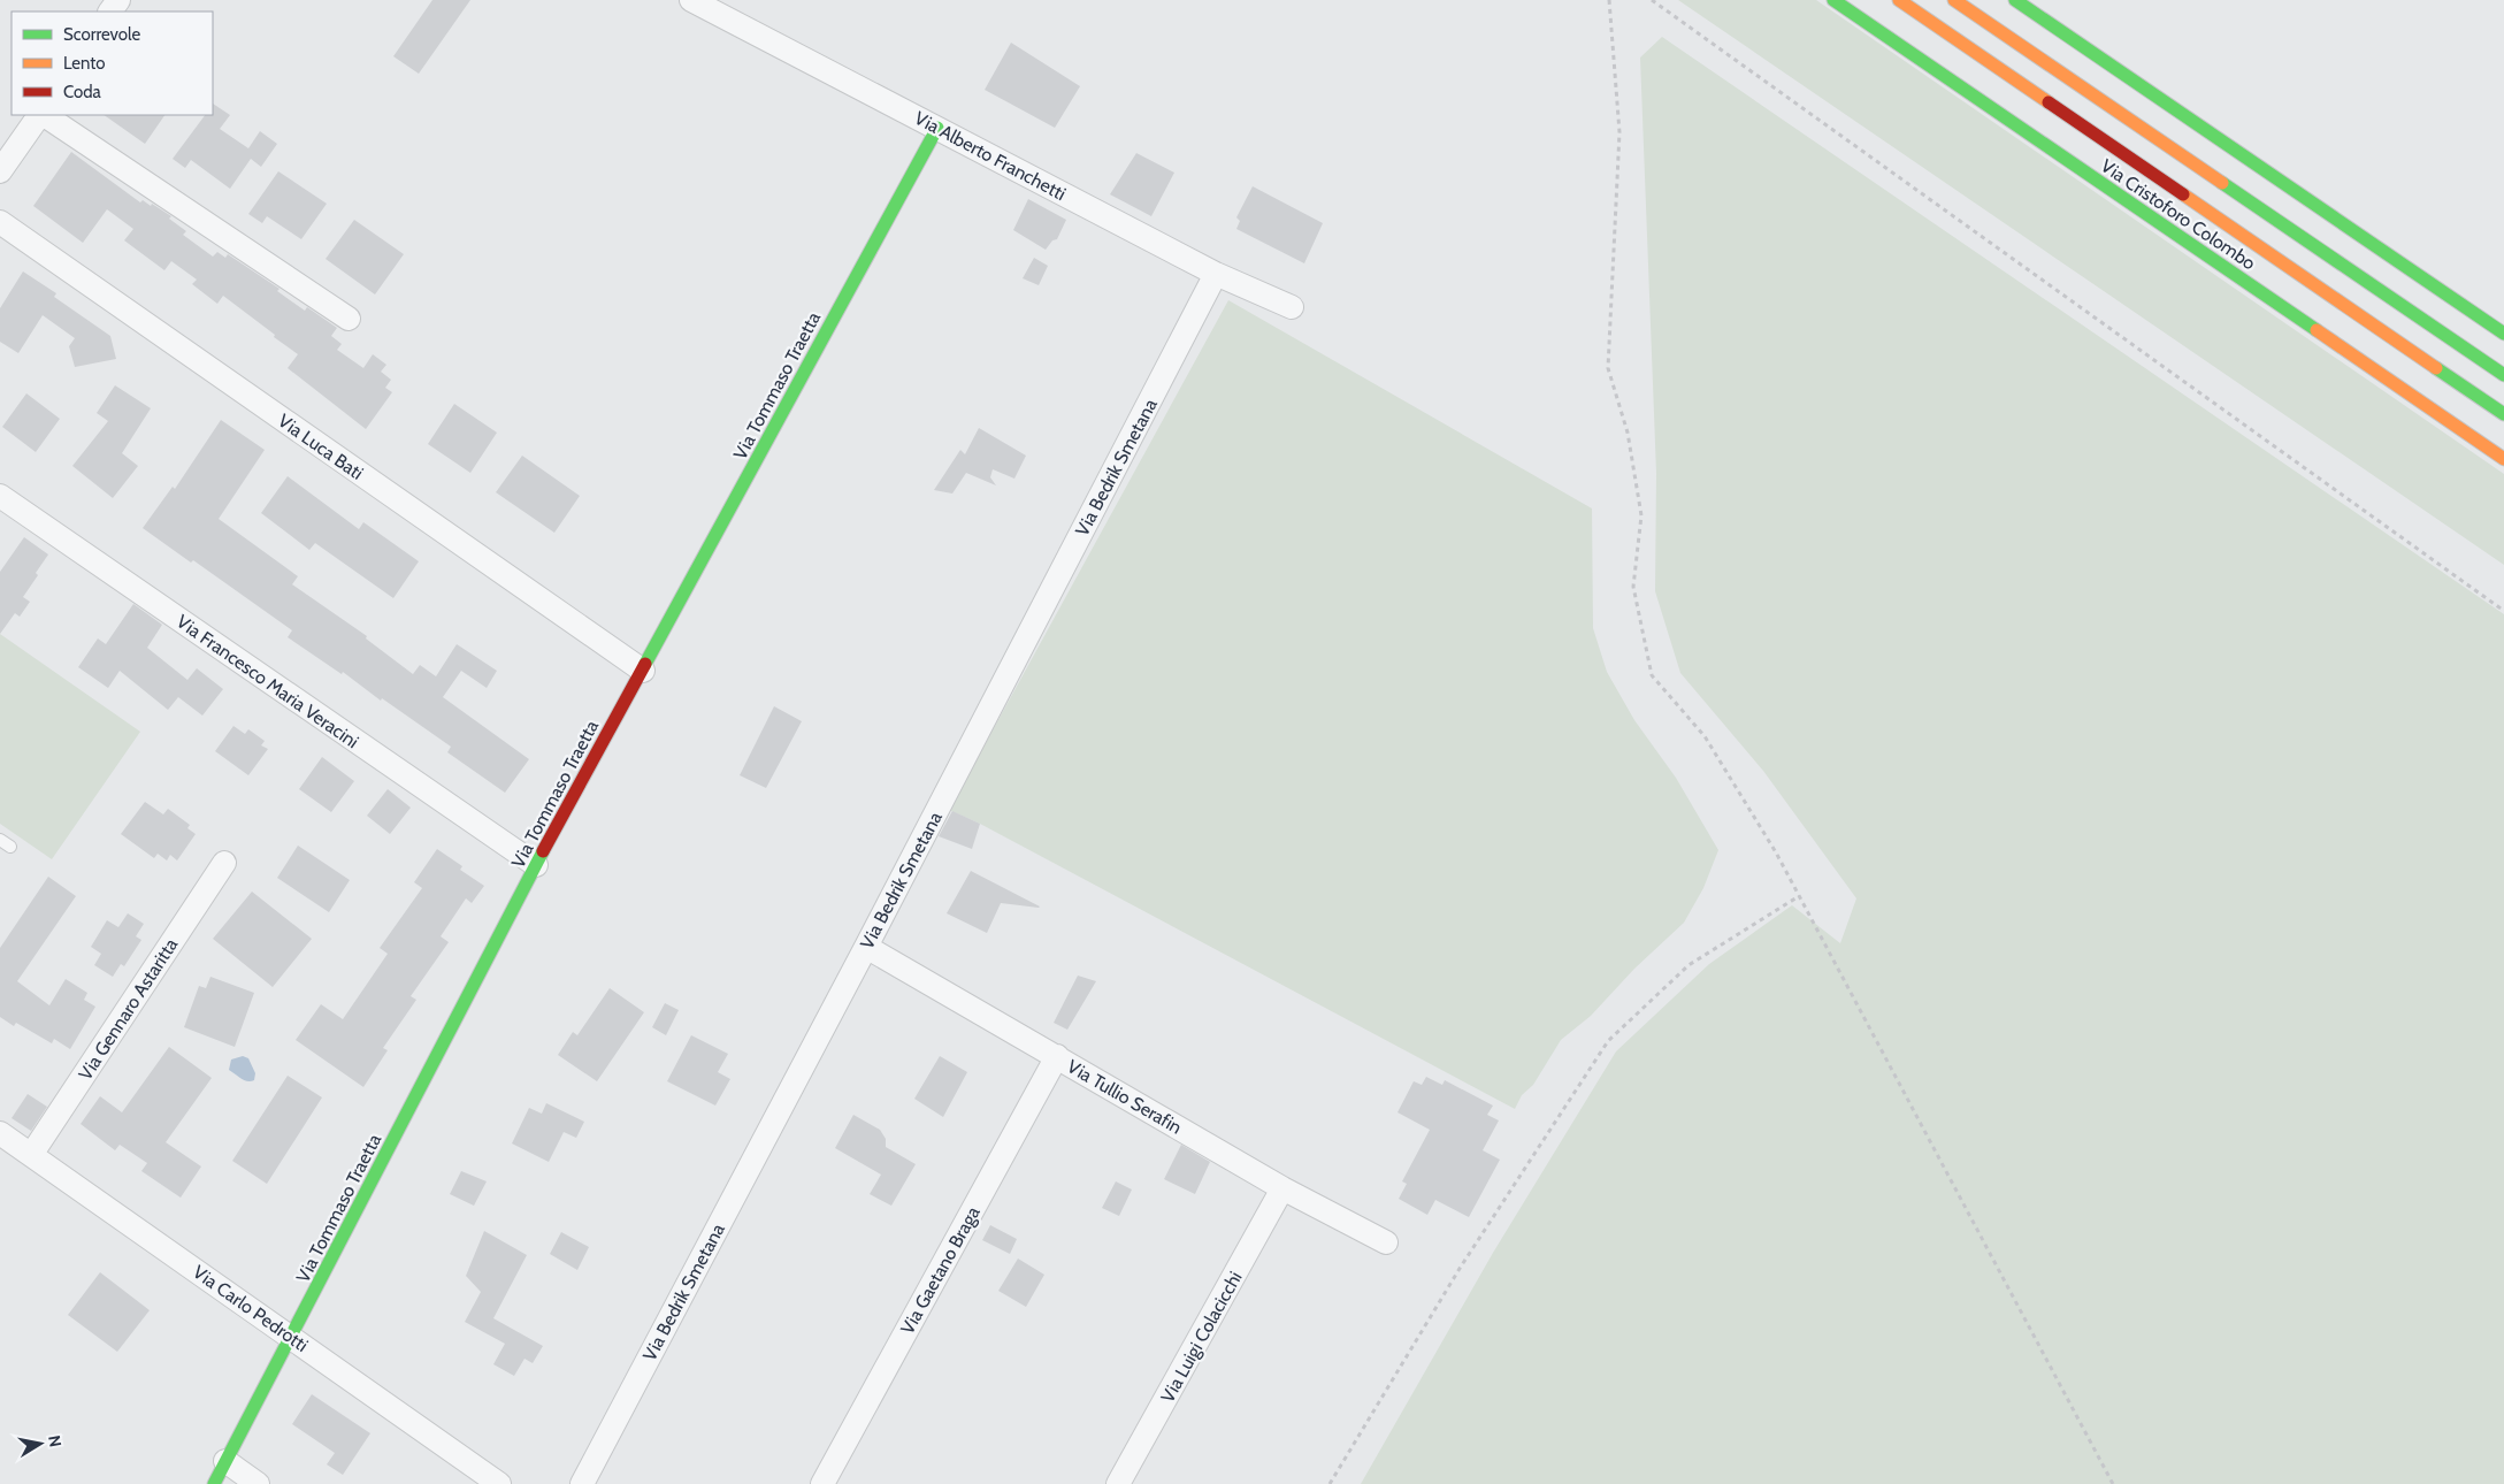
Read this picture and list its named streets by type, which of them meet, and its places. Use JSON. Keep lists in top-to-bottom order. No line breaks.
{"streets":{"street":["Via Alberto Franchetti","Via Cristoforo Colombo","Via Tommaso Traetta","Via Luca Bati","Via Bedrik Smetana","Via Francesco Maria Veracini","Via Gennaro Astaritta","Via Tullio Serafin","Via Gaetano Braga","Via Carlo Pedrotti","Via Luigi Colacicchi"]},"crossings":[["Via Alberto Franchetti","Via Tommaso Traetta"],["Via Alberto Franchetti","Via Bedrik Smetana"],["Via Tommaso Traetta","Via Luca Bati"],["Via Tommaso Traetta","Via Francesco Maria Veracini"],["Via Tommaso Traetta","Via Carlo Pedrotti"],["Via Bedrik Smetana","Via Tullio Serafin"],["Via Gennaro Astaritta","Via Carlo Pedrotti"],["Via Tullio Serafin","Via Gaetano Braga"],["Via Tullio Serafin","Via Luigi Colacicchi"]],"legend":["Scorrevole","Lento","Coda"],"north":"right"}
